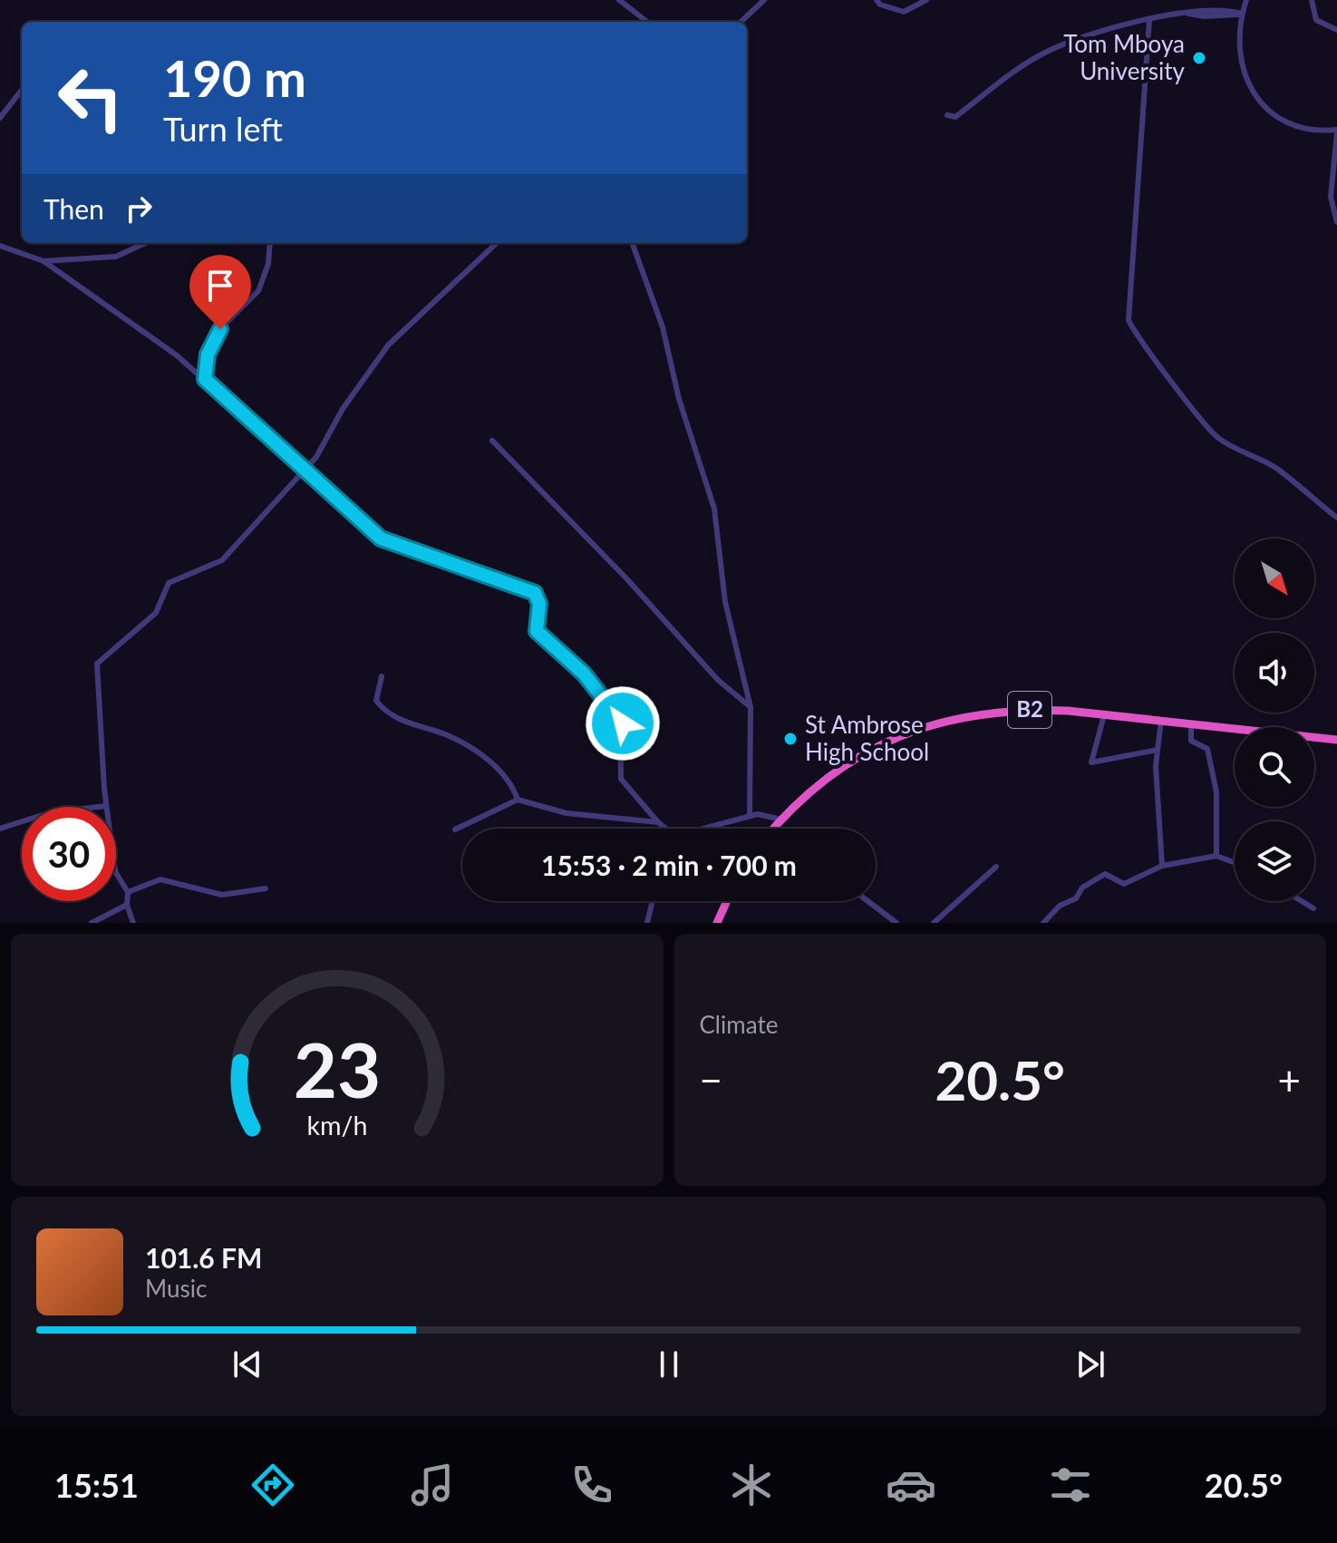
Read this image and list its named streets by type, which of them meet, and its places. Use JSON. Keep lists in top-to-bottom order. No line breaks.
{"streets":{"highway":["B2"]},"places":["Tom Mboya University","St Ambrose High School"],"north":"bottom right","page":{"turn":["190 m","Turn left"],"then":"Then","limit":"30","trip":"15:53 · 2 min · 700 m","tile":"Climate","heat":["−","20.5°","+"],"song":["101.6 FM","Music"],"tabs":["15:51","20.5°"],"gauge":["23","km/h"]}}
